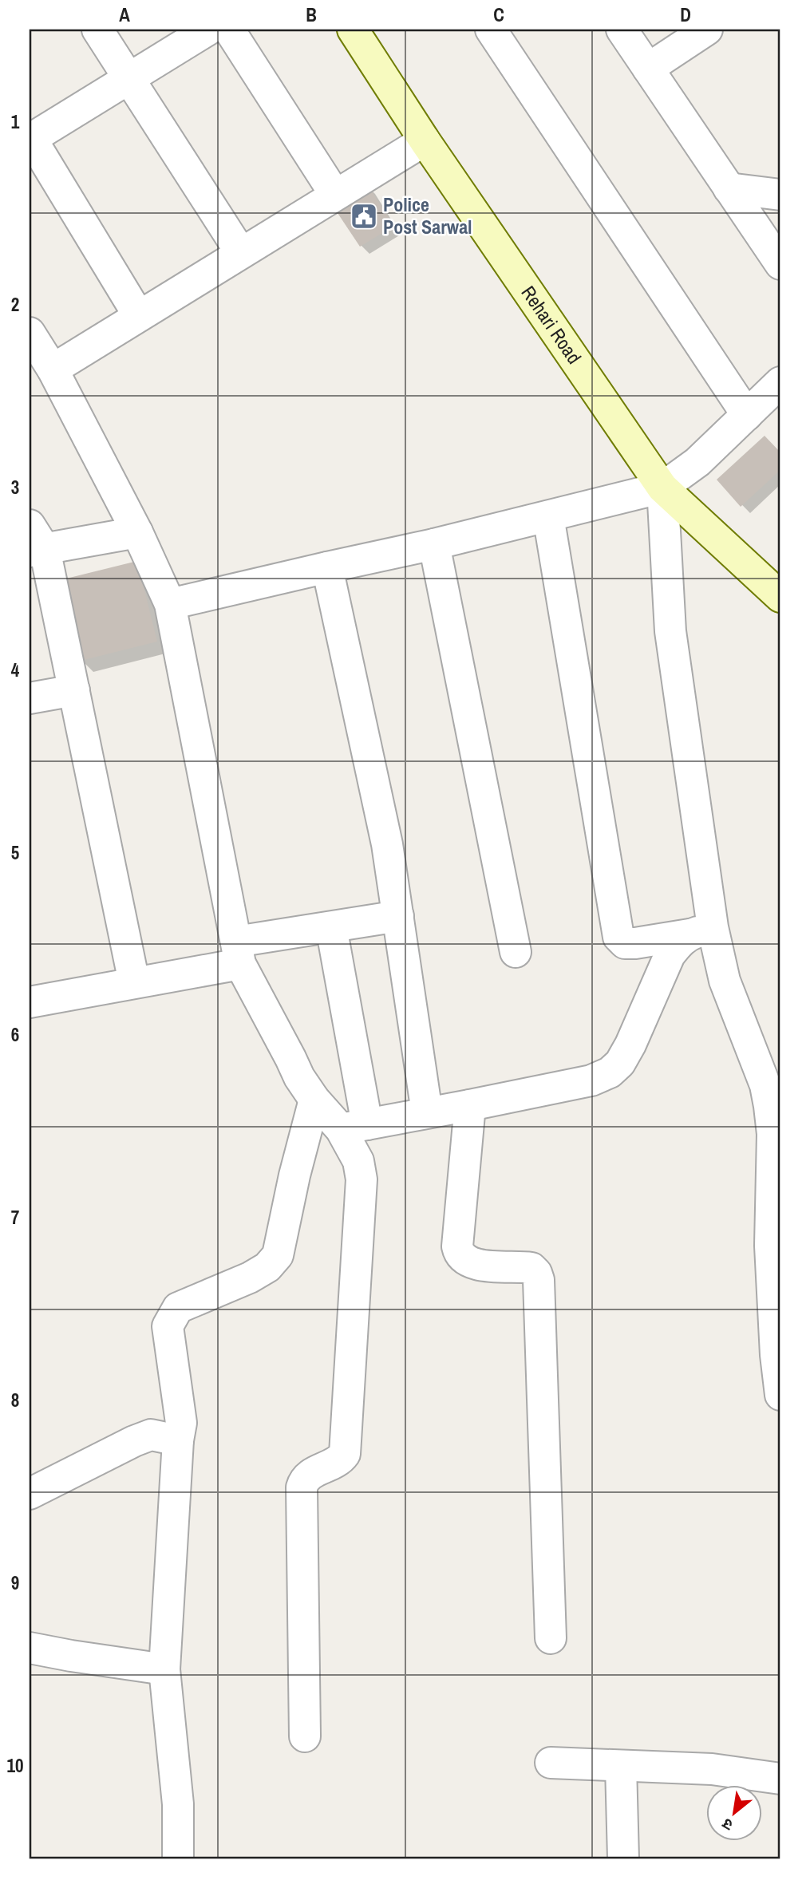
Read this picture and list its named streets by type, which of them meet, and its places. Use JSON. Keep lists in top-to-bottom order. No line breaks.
{"streets":{"main road":["Rehari Road"]},"places":{"public building":["Police Post Sarwal"]},"north":"bottom left","grid":{"columns":["A","B","C","D"],"rows":["1","2","3","4","5","6","7","8","9","10"]}}
